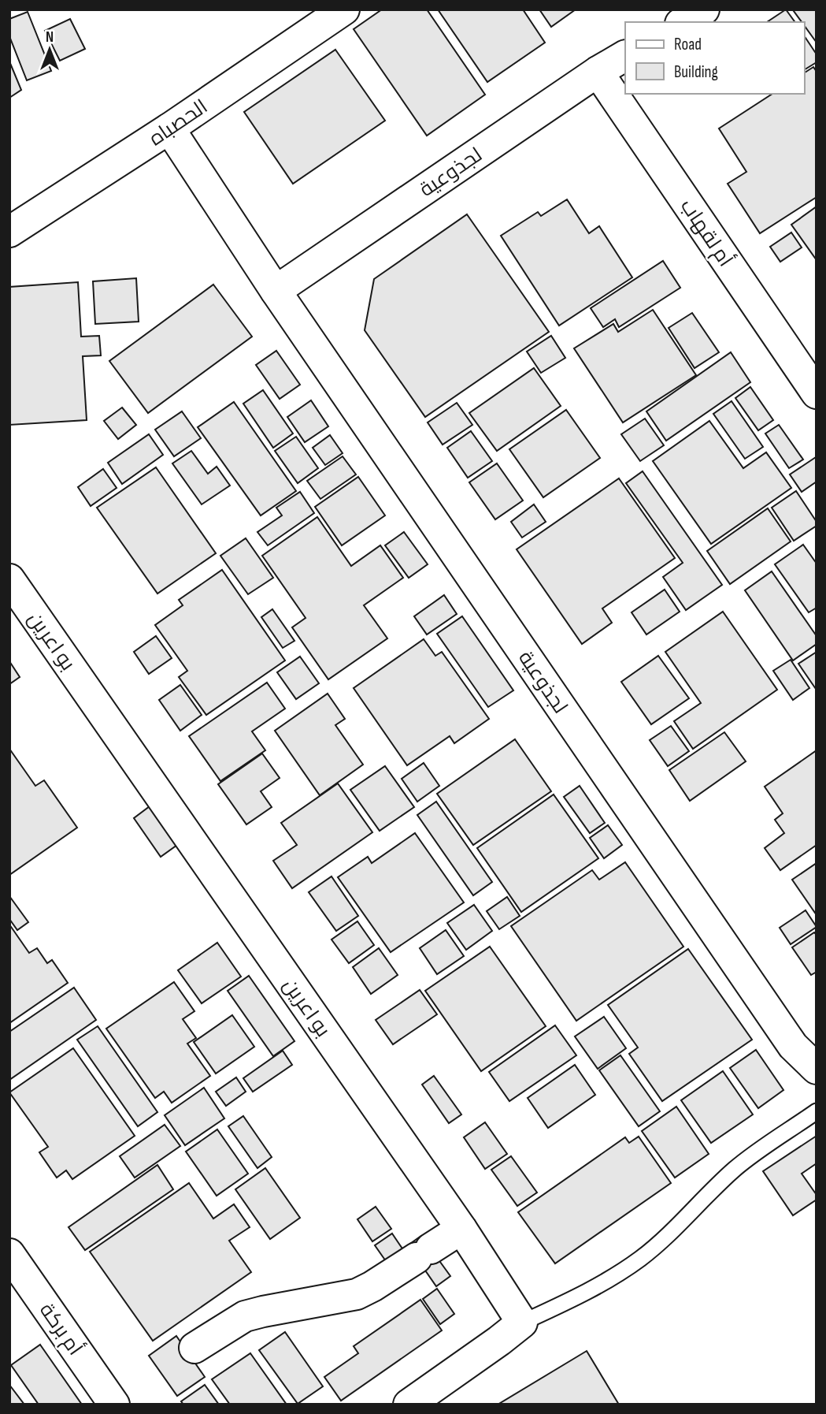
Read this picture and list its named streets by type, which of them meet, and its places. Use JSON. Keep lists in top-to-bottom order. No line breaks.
{"streets":{"street":["الحصباه","لجذوعية","أم لقهاب","بو اعرين","أم بركة"]},"crossings":[["الحصباه","لجذوعية"],["لجذوعية","أم لقهاب"]],"legend":["Road","Building"],"north":"top"}
